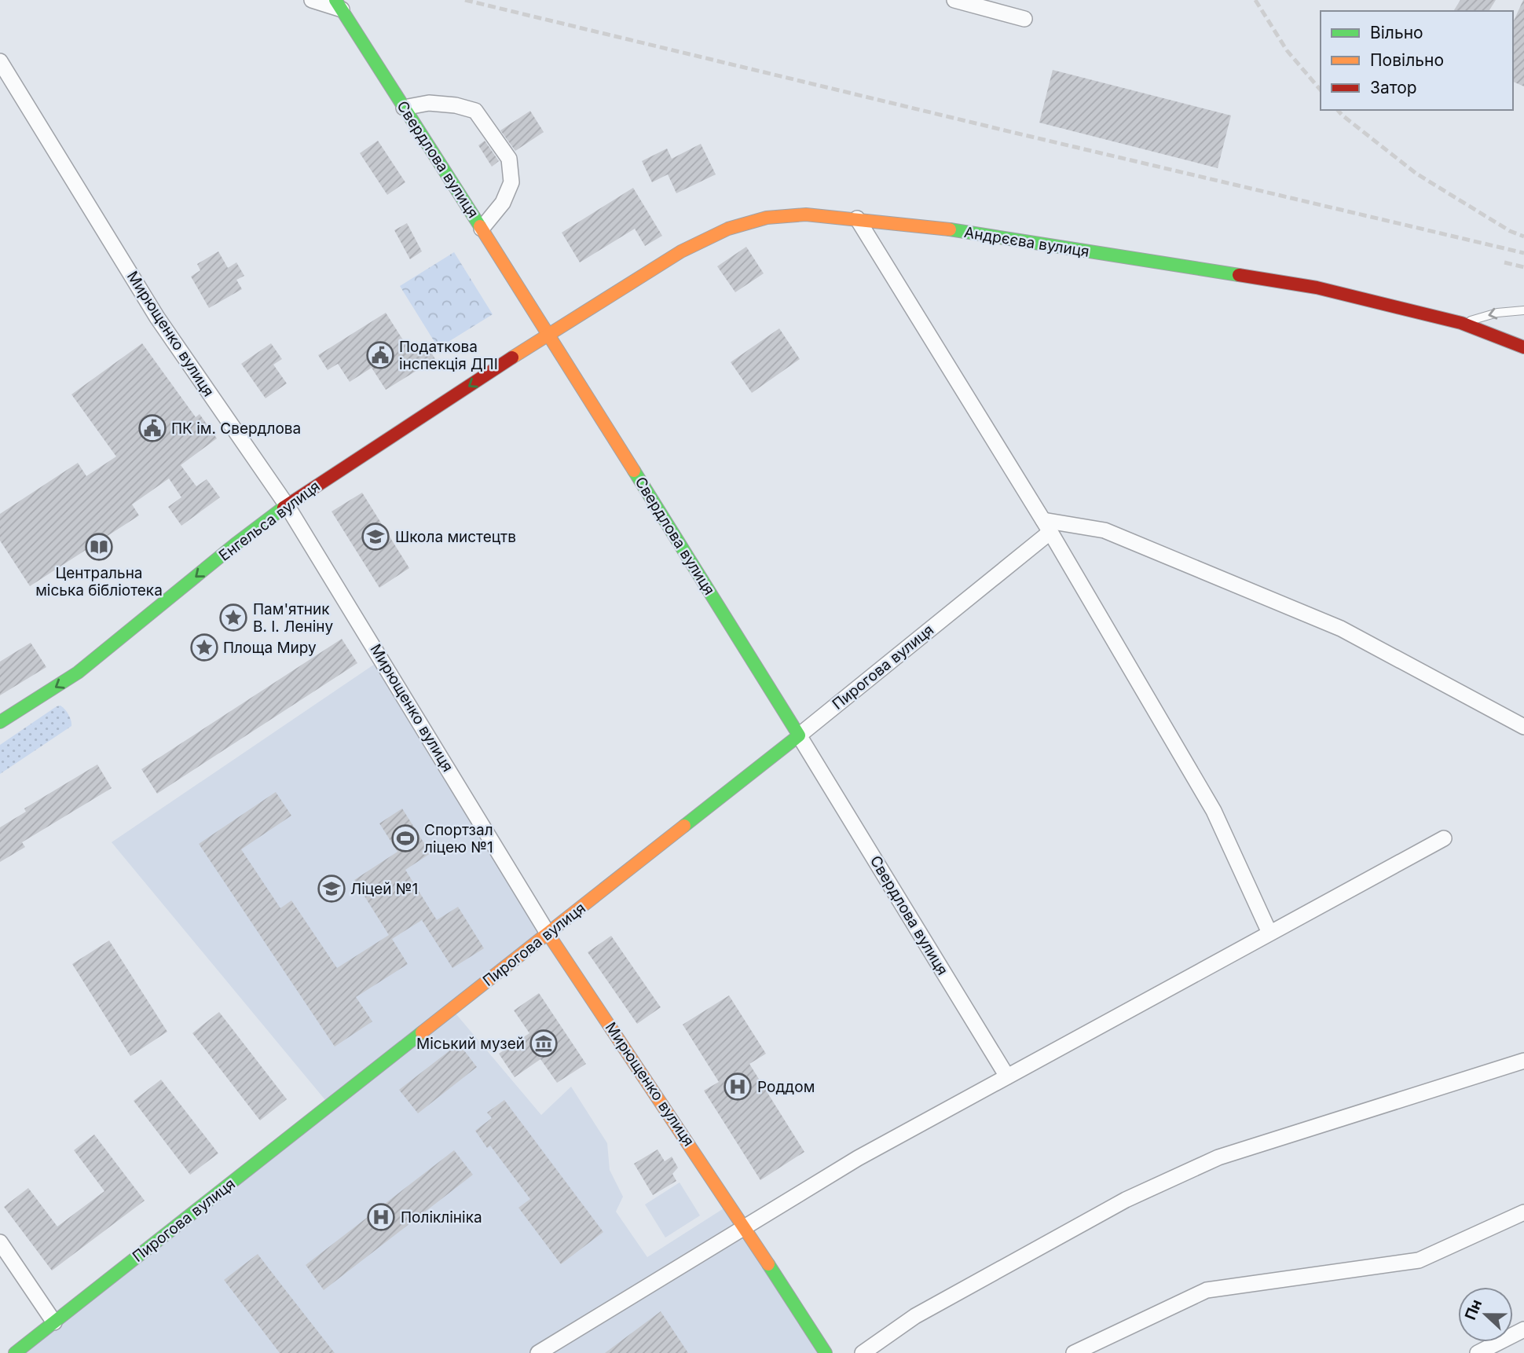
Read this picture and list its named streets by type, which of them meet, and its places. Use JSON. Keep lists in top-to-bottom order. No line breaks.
{"streets":{"street":["Свердлова вулиця","Андрєєва вулиця","Мирющенко вулиця","Енгельса вулиця","Пирогова вулиця"]},"crossings":[["Свердлова вулиця","Андрєєва вулиця"],["Свердлова вулиця","Енгельса вулиця"],["Свердлова вулиця","Пирогова вулиця"],["Андрєєва вулиця","Енгельса вулиця"],["Мирющенко вулиця","Енгельса вулиця"],["Мирющенко вулиця","Пирогова вулиця"]],"one_way":["Енгельса вулиця"],"places":{"public building":["Податкова інспекція ДПІ","ПК ім. Свердлова"],"school or university":["Школа мистецтв","Ліцей №1"],"library":["Центральна міська бібліотека"],"place":["Пам'ятник В. І. Леніну","Площа Миру"],"sports":["Спортзал ліцею №1"],"museum":["Міський музей"],"hospital":["Роддом","Поліклініка"]},"legend":["Вільно","Повільно","Затор"],"north":"left"}
